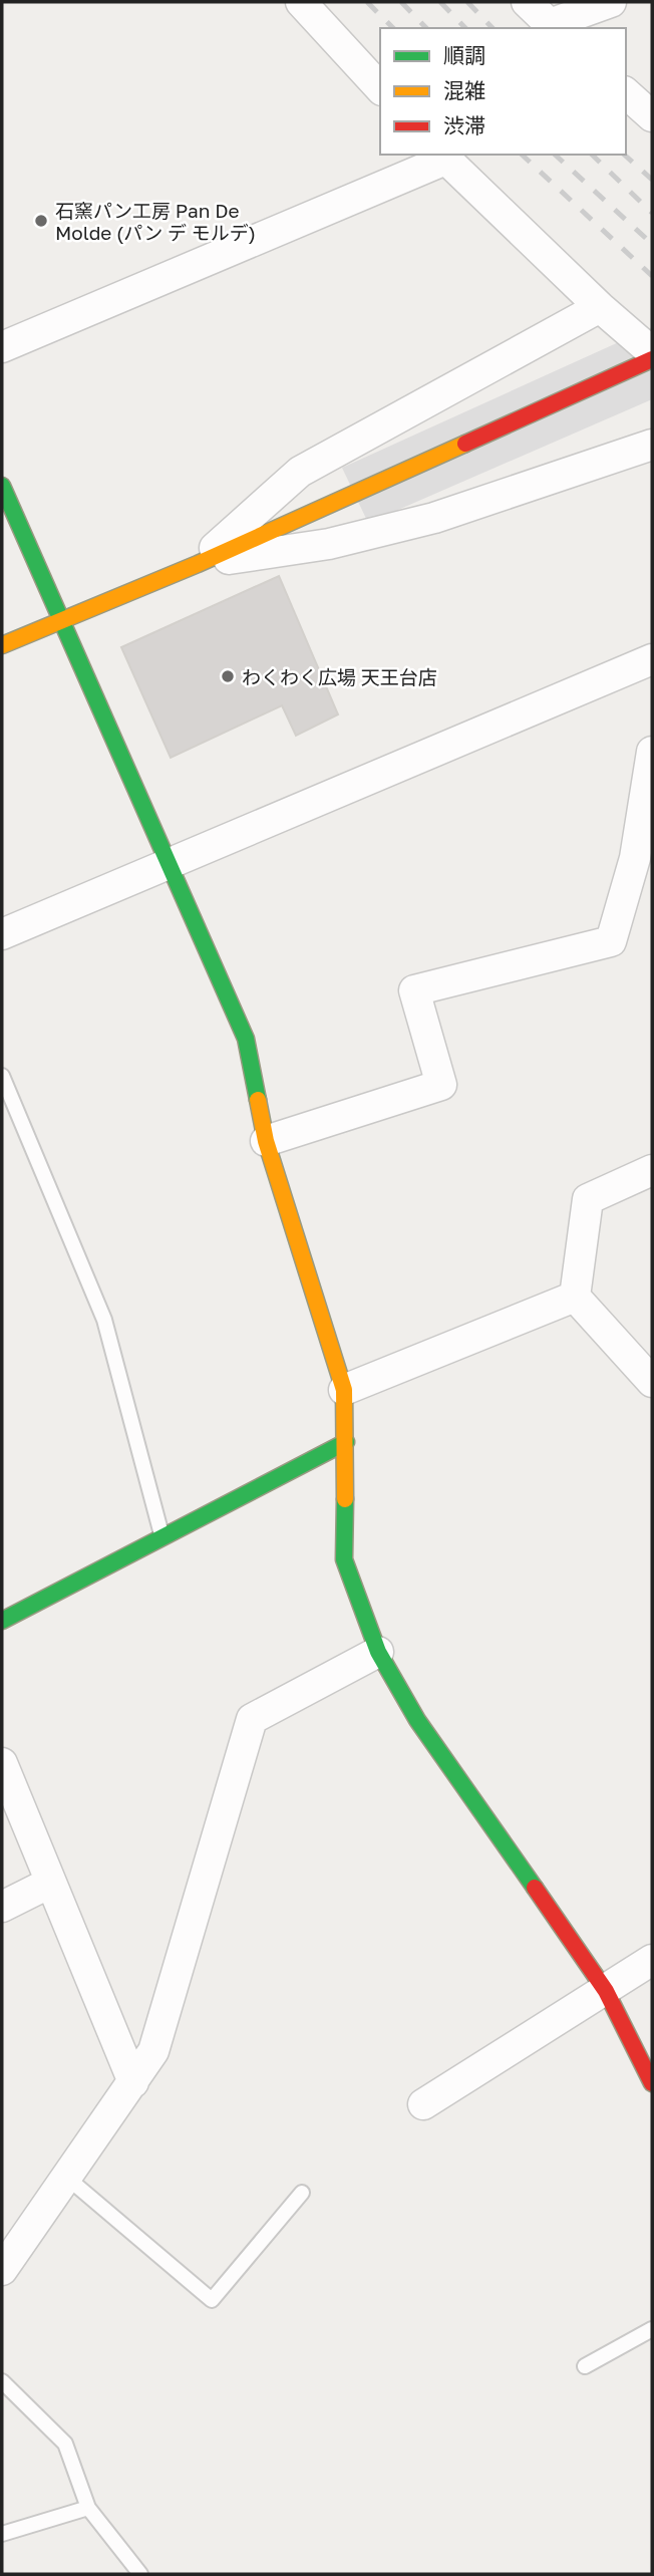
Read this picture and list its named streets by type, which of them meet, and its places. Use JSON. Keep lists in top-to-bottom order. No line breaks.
{"places":["石窯パン工房 Pan De Molde (パン デ モルデ)","わくわく広場 天王台店"],"legend":["順調","混雑","渋滞"]}
